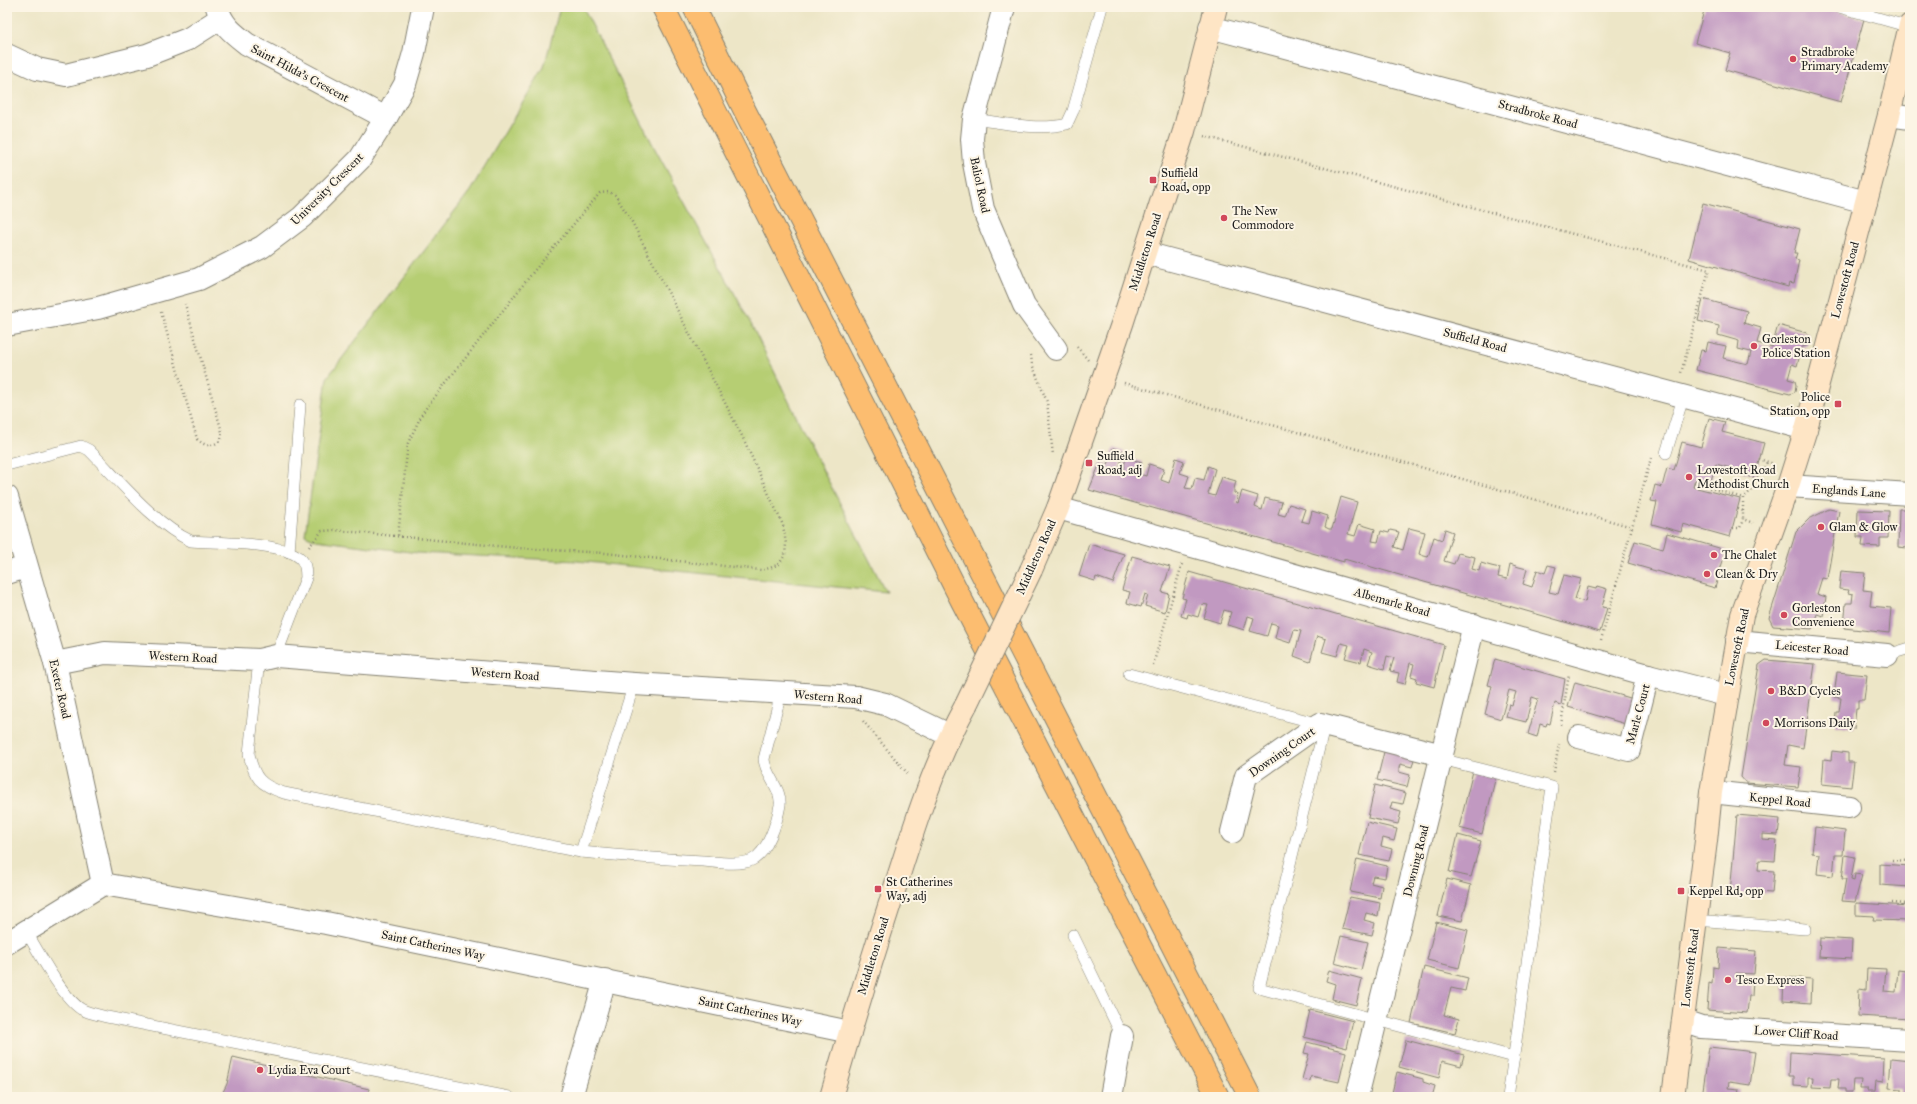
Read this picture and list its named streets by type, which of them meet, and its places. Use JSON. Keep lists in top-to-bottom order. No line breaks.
{"streets":{"main road":["Middleton Road","Lowestoft Road"],"street":["Saint Hilda's Crescent","Stradbroke Road","Baliol Road","University Crescent","Suffield Road","Englands Lane","Albemarle Road","Leicester Road","Western Road","Exeter Road","Marle Court","Downing Court","Keppel Road","Downing Road","Saint Catherines Way","Lower Cliff Road"]},"crossings":[["Saint Hilda's Crescent","University Crescent"],["Stradbroke Road","Middleton Road"],["Stradbroke Road","Lowestoft Road"],["Middleton Road","Suffield Road"],["Middleton Road","Albemarle Road"],["Middleton Road","Western Road"],["Middleton Road","Saint Catherines Way"],["Lowestoft Road","Suffield Road"],["Lowestoft Road","Englands Lane"],["Lowestoft Road","Albemarle Road"],["Lowestoft Road","Leicester Road"],["Lowestoft Road","Keppel Road"],["Lowestoft Road","Lower Cliff Road"],["Albemarle Road","Marle Court"],["Albemarle Road","Downing Road"],["Western Road","Exeter Road"],["Exeter Road","Saint Catherines Way"],["Downing Court","Downing Road"]],"places":{"other":["Stradbroke Primary Academy","The New Commodore","Gorleston Police Station","Lowestoft Road Methodist Church","Glam & Glow","The Chalet","Clean & Dry","Gorleston Convenience","B&D Cycles","Morrisons Daily","Tesco Express","Lydia Eva Court"],"transit":["Suffield Road, opp","Police Station, opp","Suffield Road, adj","St Catherines Way, adj","Keppel Rd, opp"]}}
